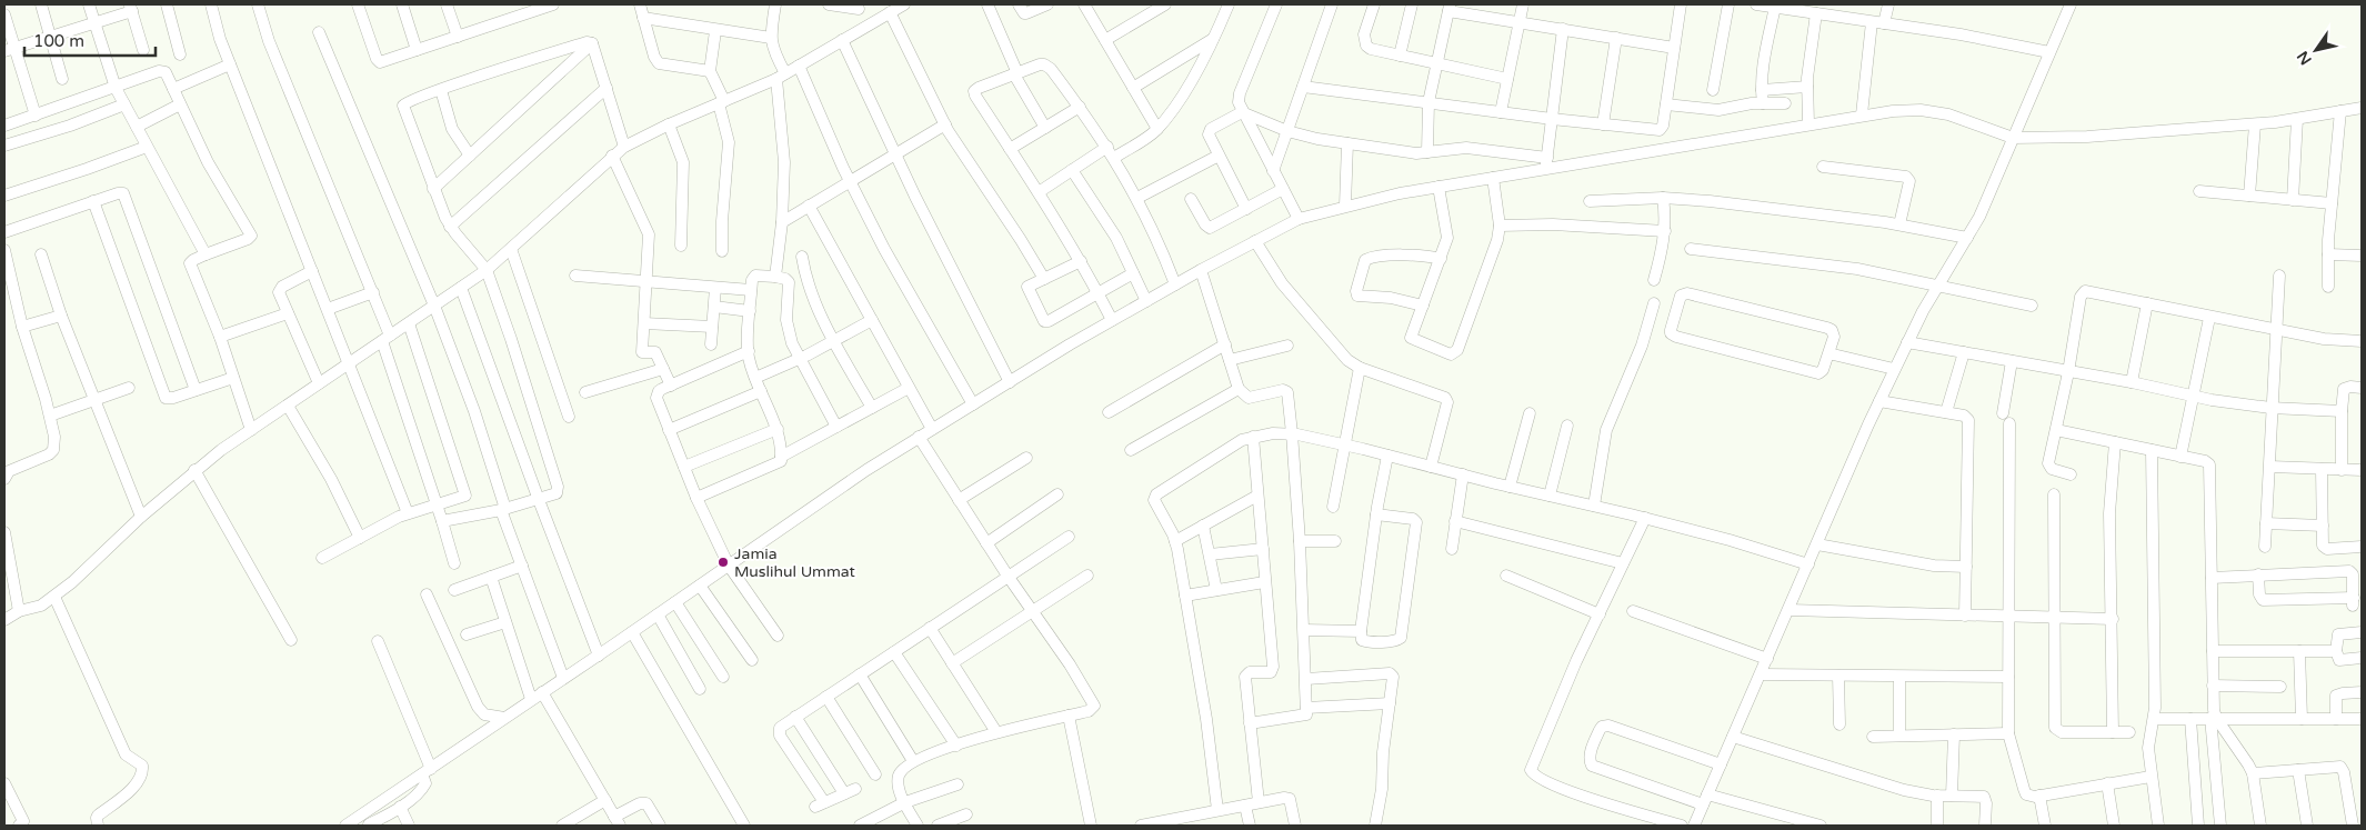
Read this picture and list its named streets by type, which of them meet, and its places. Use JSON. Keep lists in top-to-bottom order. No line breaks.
{"places":["Jamia Muslihul Ummat"],"scale_bar":"100 m","north":"bottom left"}
